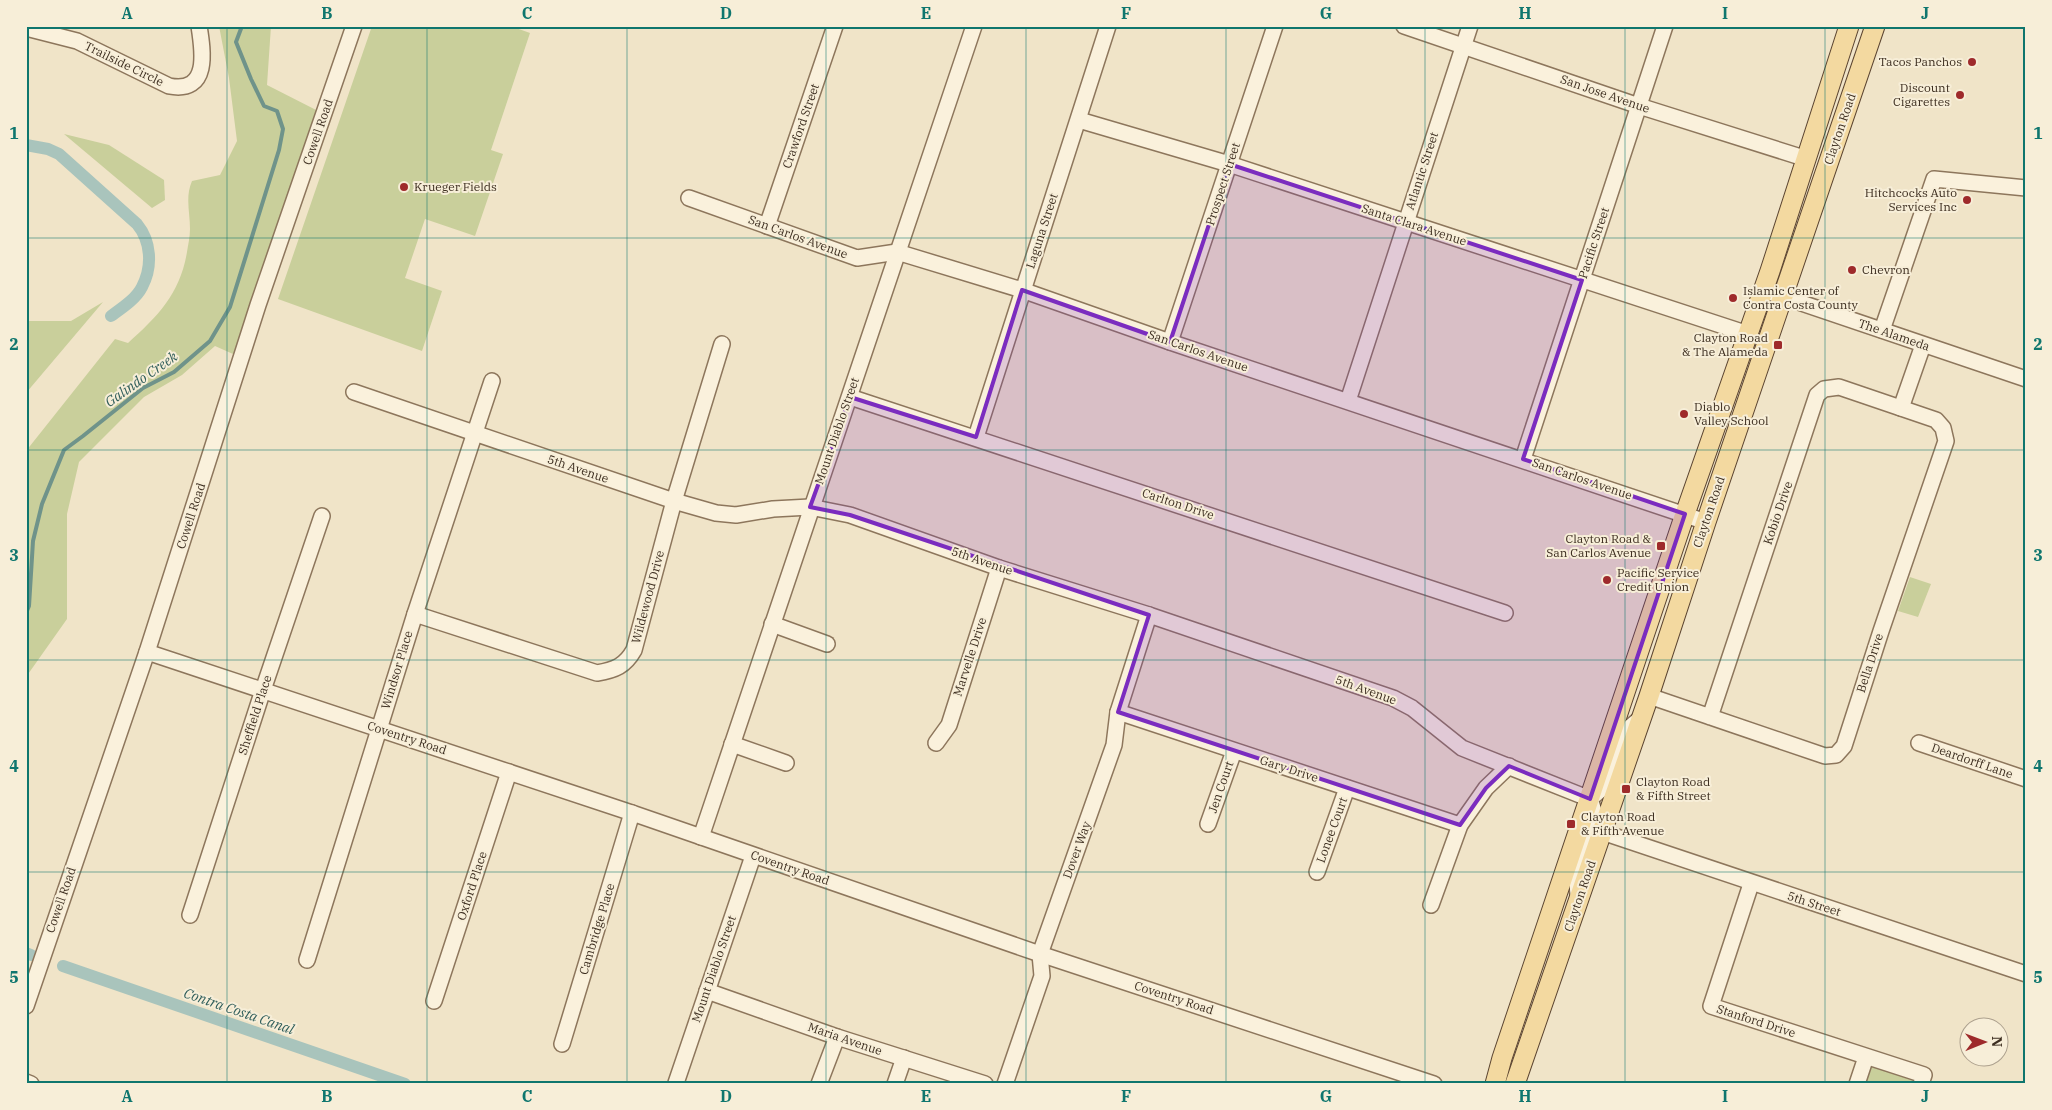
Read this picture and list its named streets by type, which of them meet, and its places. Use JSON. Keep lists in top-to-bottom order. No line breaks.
{"streets":{"main road":["Clayton Road"],"street":["Trailside Circle","San Jose Avenue","Crawford Street","Cowell Road","Atlantic Street","Prospect Street","Santa Clara Avenue","Laguna Street","San Carlos Avenue","Pacific Street","The Alameda","Mount Diablo Street","5th Avenue","Carlton Drive","Kobio Drive","Wildewood Drive","Marvelle Drive","Bella Drive","Windsor Place","Sheffield Place","Coventry Road","Deardorff Lane","Gary Drive","Jen Court","Lonee Court","Dover Way","Oxford Place","5th Street","Cambridge Place","Stanford Drive","Maria Avenue"]},"crossings":[["San Jose Avenue","Clayton Road"],["San Jose Avenue","Atlantic Street"],["San Jose Avenue","Pacific Street"],["Crawford Street","San Carlos Avenue"],["Clayton Road","Santa Clara Avenue"],["Clayton Road","San Carlos Avenue"],["Clayton Road","The Alameda"],["Clayton Road","5th Avenue"],["Clayton Road","Bella Drive"],["Clayton Road","5th Street"],["Cowell Road","Coventry Road"],["Atlantic Street","Santa Clara Avenue"],["Atlantic Street","San Carlos Avenue"],["Prospect Street","Santa Clara Avenue"],["Prospect Street","San Carlos Avenue"],["Santa Clara Avenue","Laguna Street"],["Santa Clara Avenue","Pacific Street"],["Laguna Street","San Carlos Avenue"],["Laguna Street","Carlton Drive"],["San Carlos Avenue","Pacific Street"],["San Carlos Avenue","Mount Diablo Street"],["Mount Diablo Street","5th Avenue"],["Mount Diablo Street","Carlton Drive"],["Mount Diablo Street","Coventry Road"],["Mount Diablo Street","Maria Avenue"],["5th Avenue","Wildewood Drive"],["5th Avenue","Marvelle Drive"],["5th Avenue","Windsor Place"],["5th Avenue","Dover Way"],["Kobio Drive","Bella Drive"],["Wildewood Drive","Windsor Place"],["Windsor Place","Coventry Road"],["Sheffield Place","Coventry Road"],["Coventry Road","Dover Way"],["Coventry Road","Oxford Place"],["Coventry Road","Cambridge Place"],["Gary Drive","Jen Court"],["Gary Drive","Lonee Court"],["Gary Drive","Dover Way"],["5th Street","Stanford Drive"]],"water":["Galindo Creek","Contra Costa Canal"],"places":{"other":["Tacos Panchos","Discount Cigarettes","Krueger Fields","Hitchcocks Auto Services Inc","Chevron","Islamic Center of Contra Costa County","Diablo Valley School","Pacific Service Credit Union"],"transit":["Clayton Road & The Alameda","Clayton Road & San Carlos Avenue","Clayton Road & Fifth Street","Clayton Road & Fifth Avenue"]},"north":"right","grid":{"columns":["A","B","C","D","E","F","G","H","I","J"],"rows":["1","2","3","4","5"]}}
